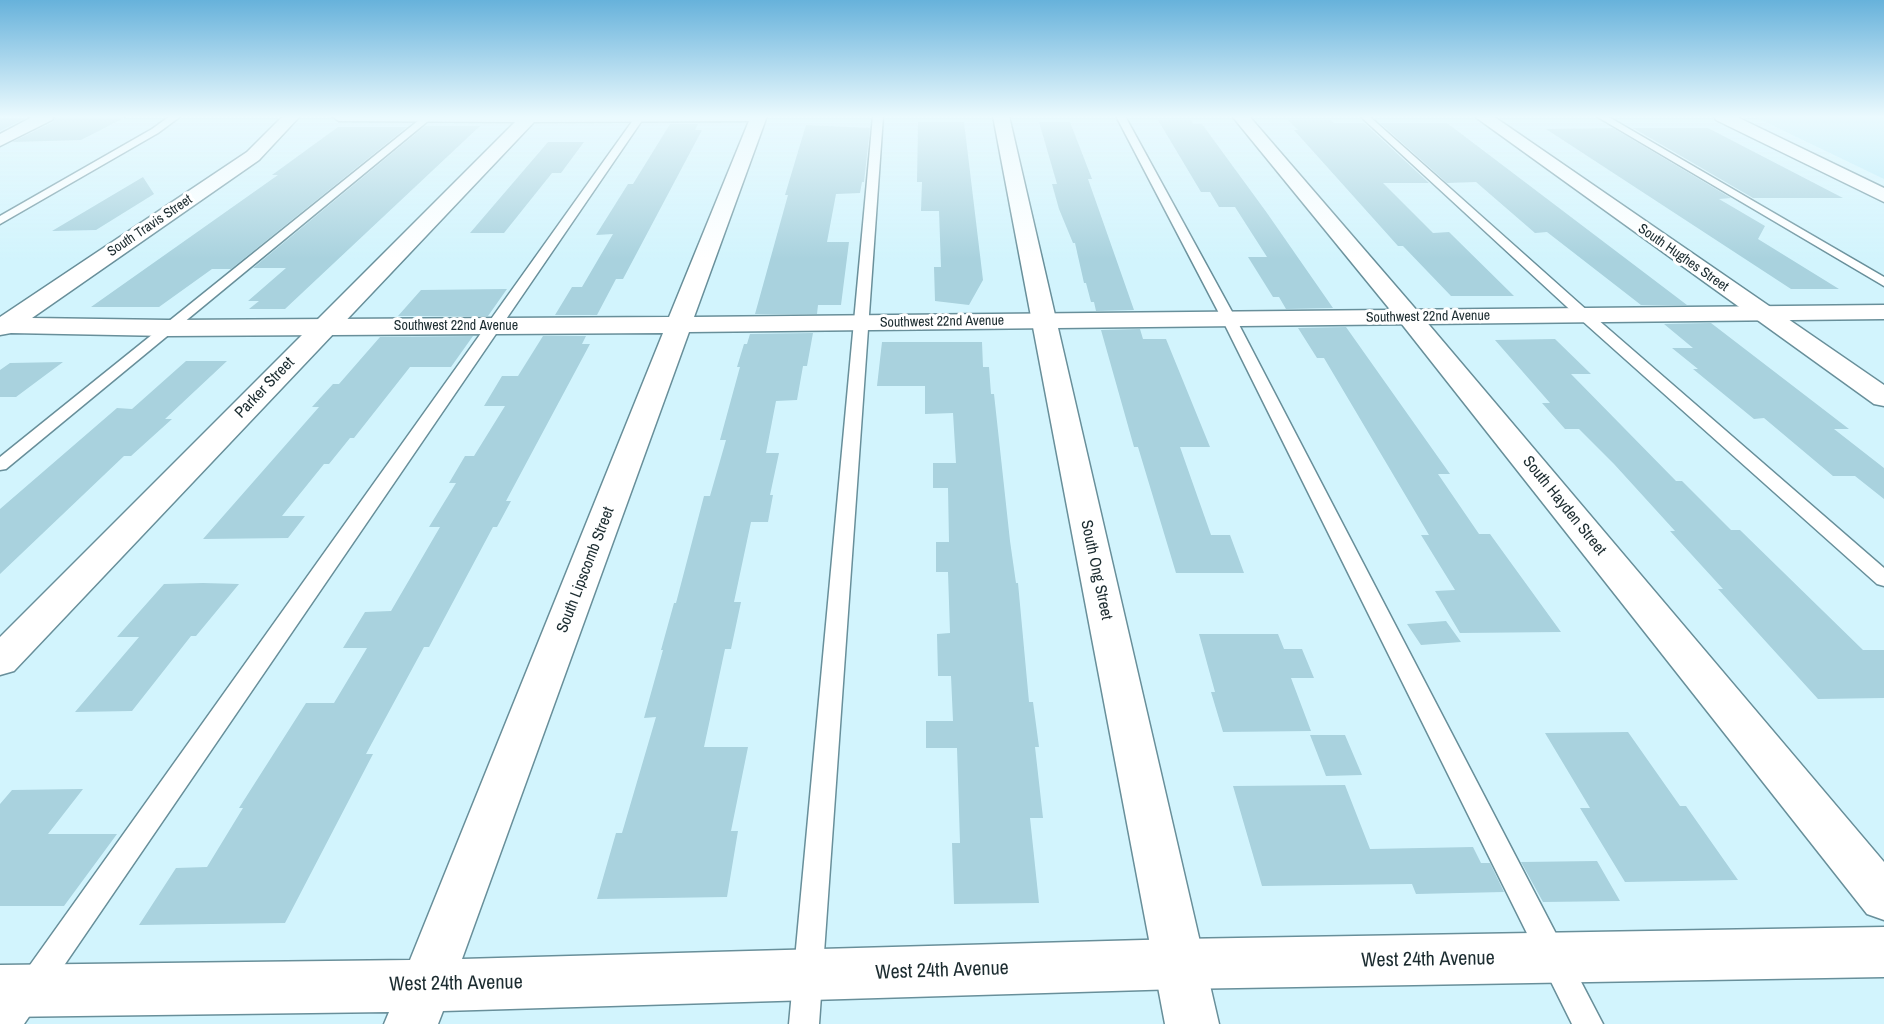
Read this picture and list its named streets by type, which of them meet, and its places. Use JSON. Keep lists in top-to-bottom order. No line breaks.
{"streets":{"street":["South Travis Street","South Hughes Street","Southwest 22nd Avenue","Parker Street","South Hayden Street","South Lipscomb Street","South Ong Street","West 24th Avenue"]},"crossings":[["South Travis Street","Southwest 22nd Avenue"],["South Hughes Street","Southwest 22nd Avenue"],["Southwest 22nd Avenue","Parker Street"],["Southwest 22nd Avenue","South Hayden Street"],["Southwest 22nd Avenue","South Lipscomb Street"],["Southwest 22nd Avenue","South Ong Street"],["South Lipscomb Street","West 24th Avenue"],["South Ong Street","West 24th Avenue"]]}
